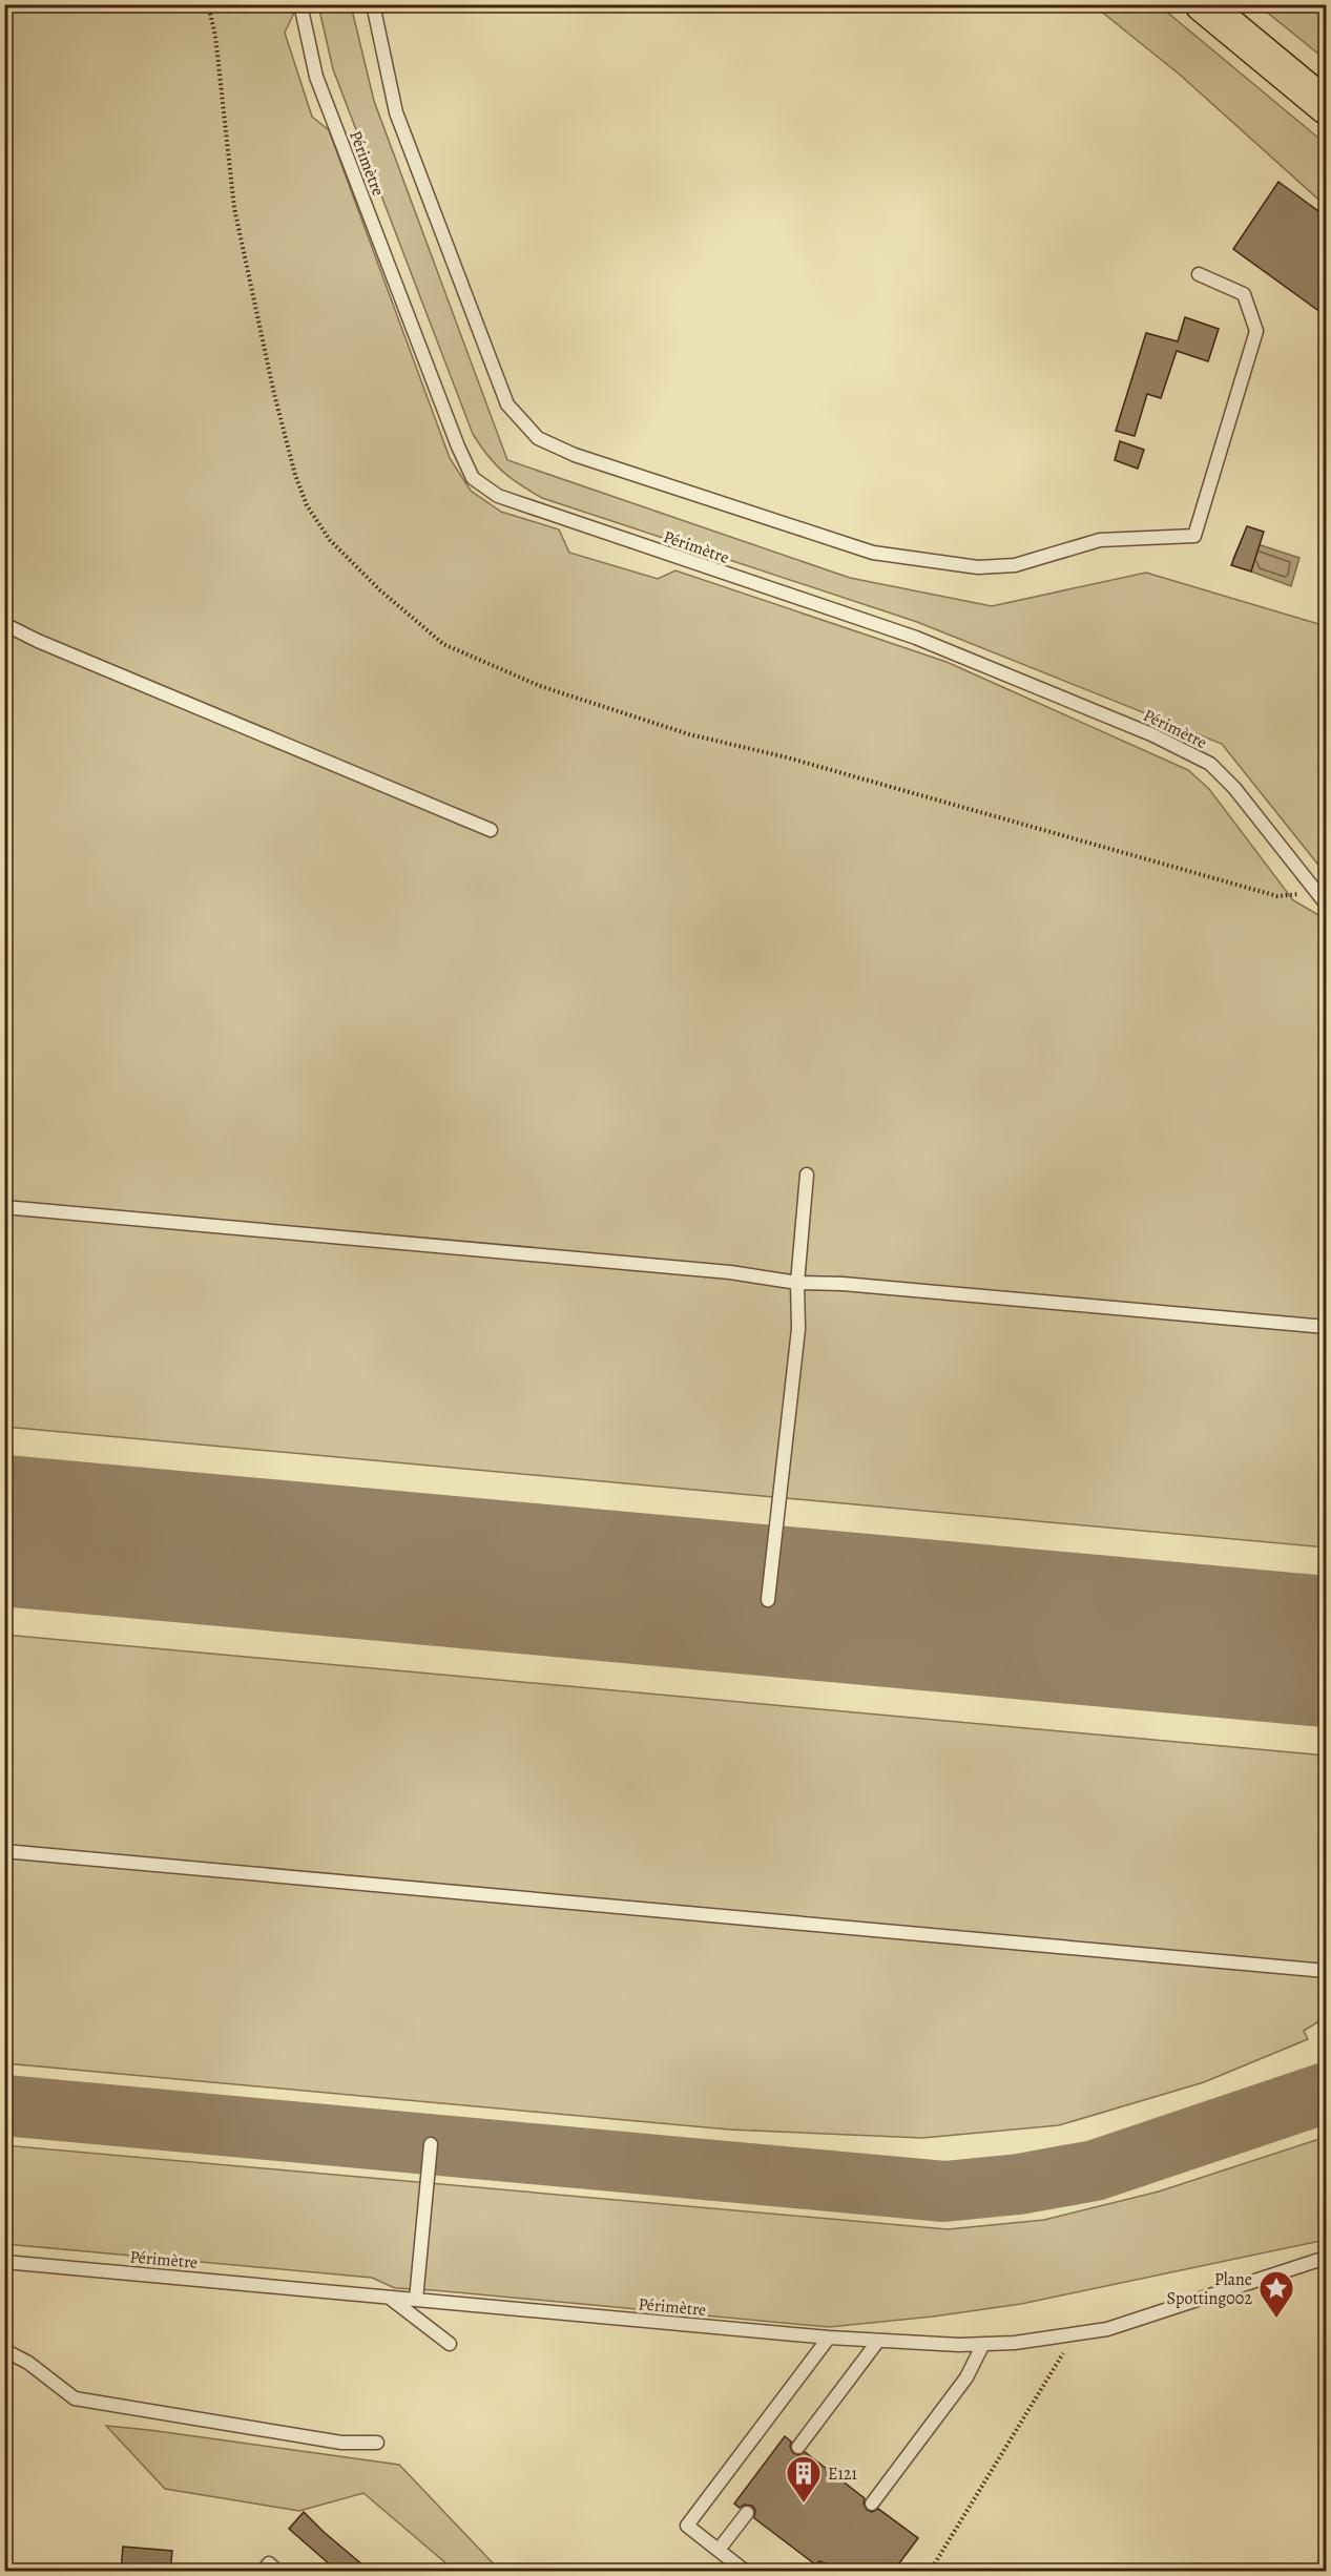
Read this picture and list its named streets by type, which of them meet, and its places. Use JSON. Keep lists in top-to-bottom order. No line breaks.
{"streets":{"lane":["Périmètre"]},"places":{"place":["Plane Spotting002"],"building":["E121"]}}
